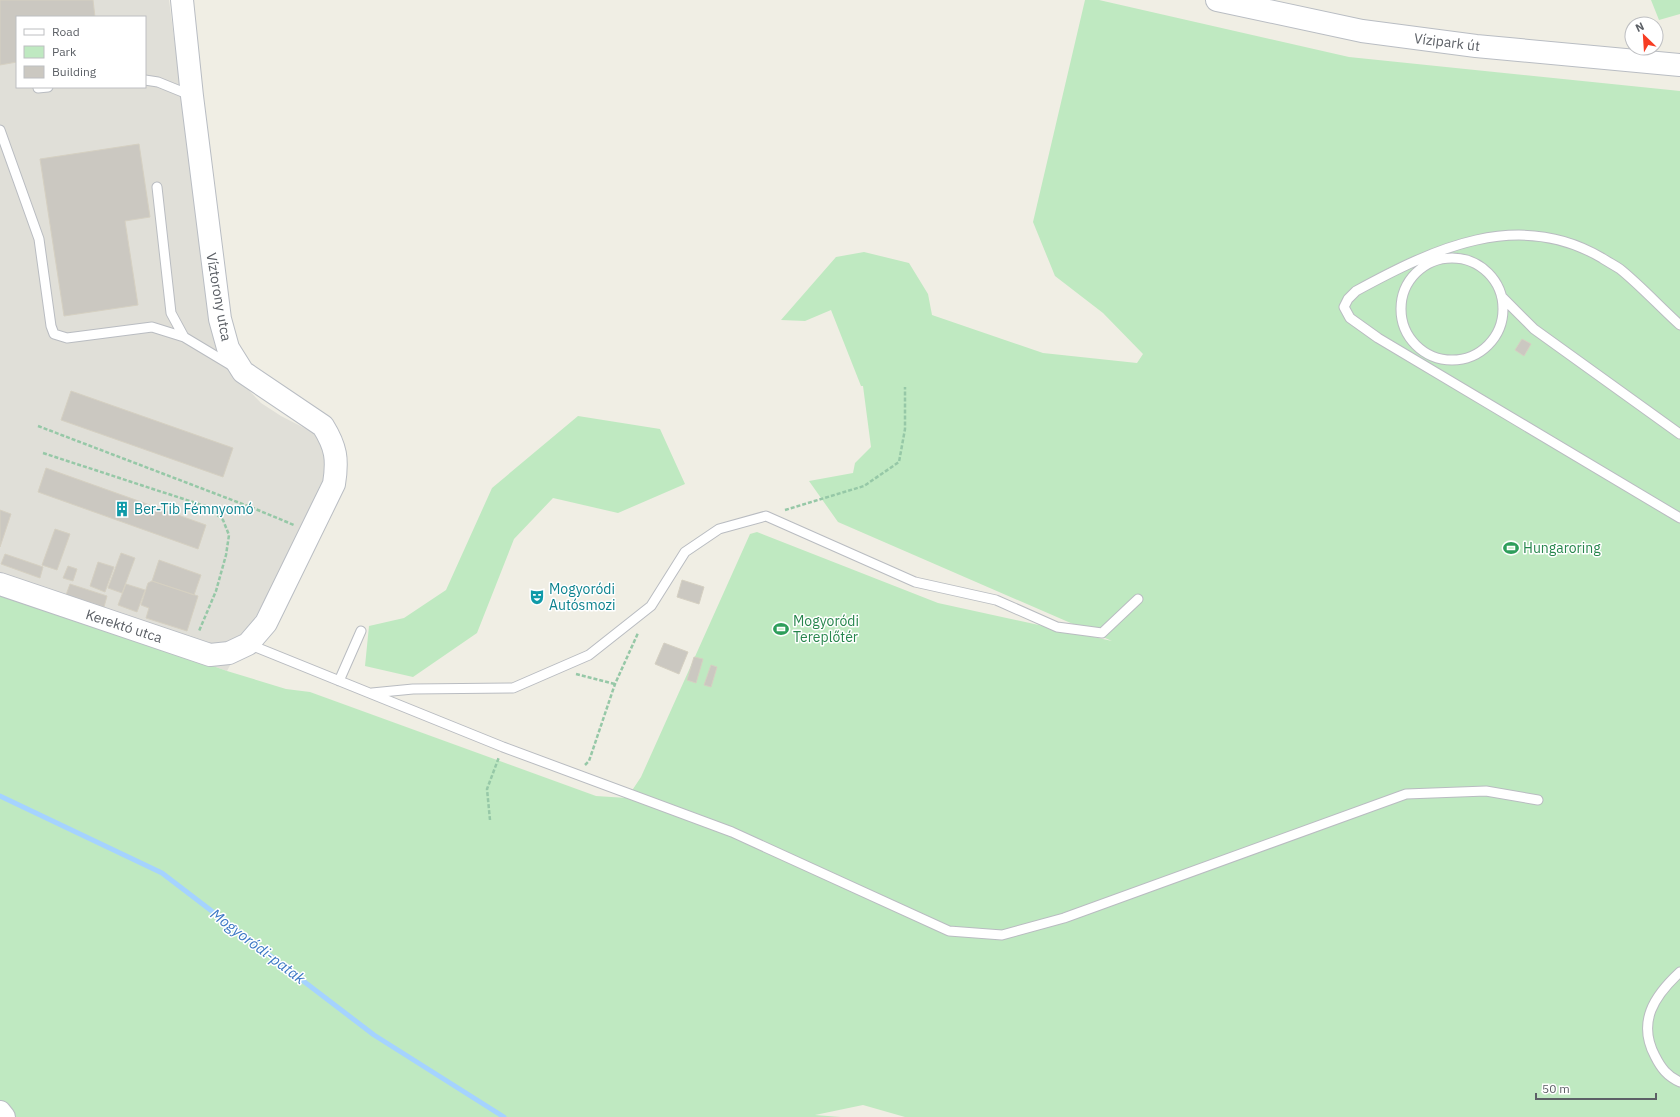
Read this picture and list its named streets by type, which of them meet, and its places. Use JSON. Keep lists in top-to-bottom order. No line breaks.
{"streets":{"street":["Vízipark út","Víztorony utca","Kerektó utca"]},"crossings":[["Víztorony utca","Kerektó utca"]],"water":["Mogyoródi-patak"],"places":{"building":["Ber-Tib Fémnyomó"],"sports":["Hungaroring","Mogyoródi Tereplőtér"],"theatre":["Mogyoródi Autósmozi"]},"legend":["Road","Park","Building"],"scale_bar":"50 m","north":"top left"}
